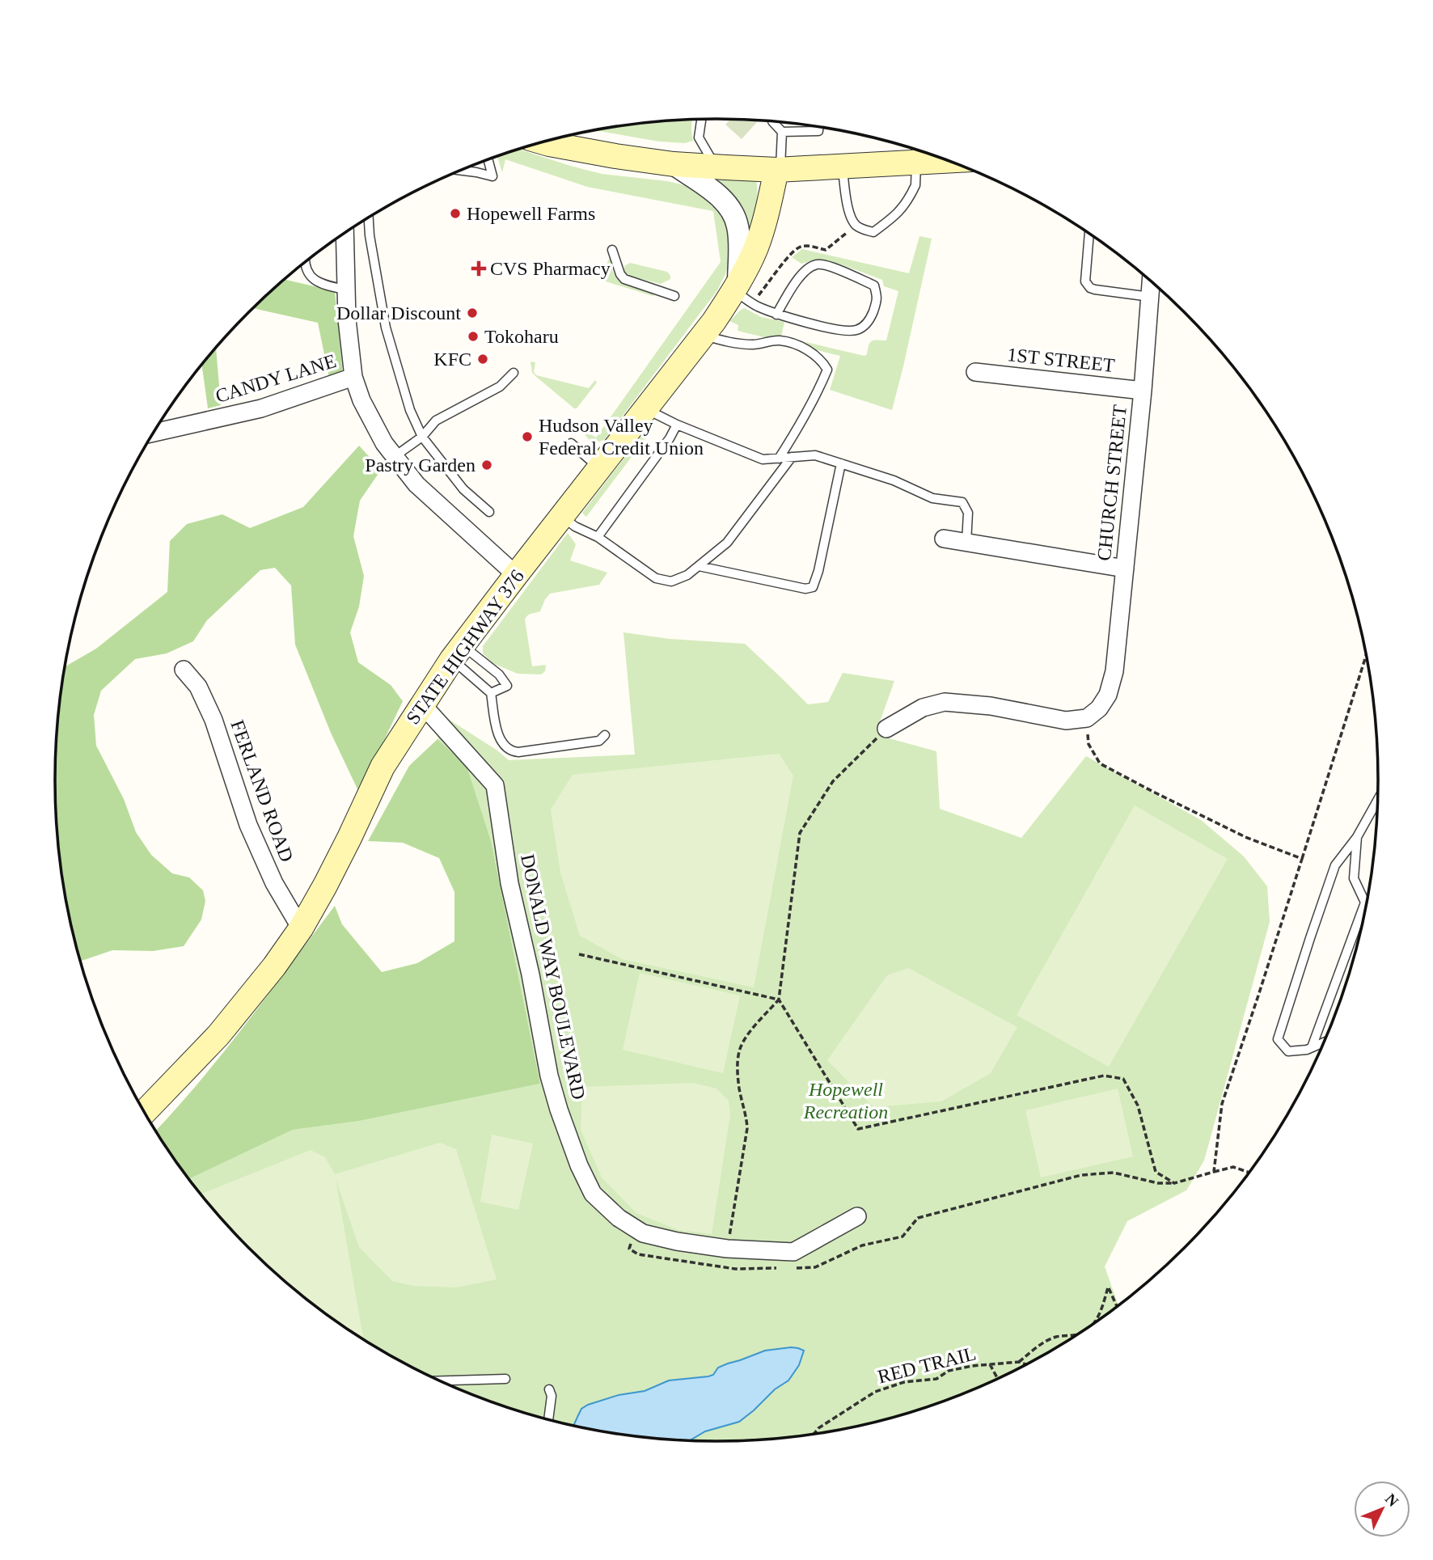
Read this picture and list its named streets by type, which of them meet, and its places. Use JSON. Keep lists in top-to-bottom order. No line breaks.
{"streets":{"main road":["STATE HIGHWAY 376"],"street":["1ST STREET","CANDY LANE","CHURCH STREET","FERLAND ROAD","DONALD WAY BOULEVARD"],"path":["RED TRAIL"]},"crossings":[["1ST STREET","CHURCH STREET"],["STATE HIGHWAY 376","FERLAND ROAD"],["STATE HIGHWAY 376","DONALD WAY BOULEVARD"]],"parks":["Hopewell Recreation"],"places":{"other":["Hopewell Farms","Dollar Discount","Tokoharu","KFC","Hudson Valley Federal Credit Union","Pastry Garden"],"health":["CVS Pharmacy"]},"north":"top right"}
